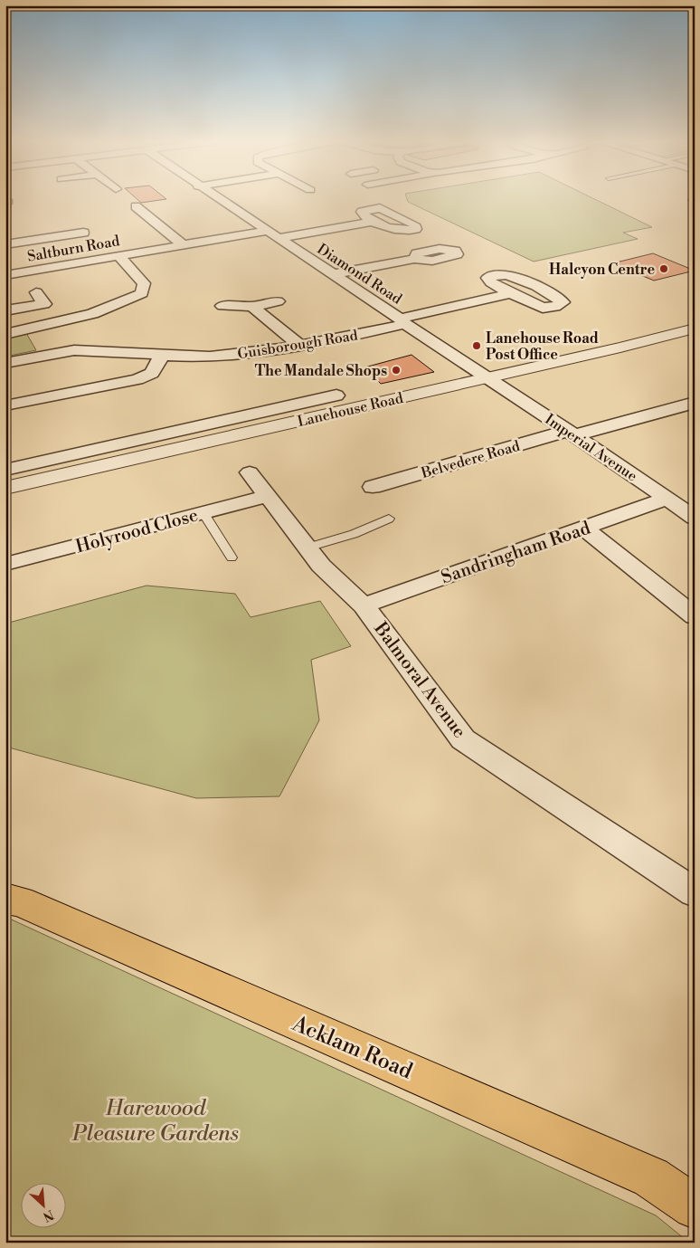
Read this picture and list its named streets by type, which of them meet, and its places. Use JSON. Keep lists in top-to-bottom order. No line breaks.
{"streets":{"main road":["Acklam Road"],"street":["Saltburn Road","Diamond Road","Guisborough Road","Lanehouse Road","Imperial Avenue","Belvedere Road","Holyrood Close","Sandringham Road","Balmoral Avenue"]},"crossings":[["Saltburn Road","Diamond Road"],["Diamond Road","Guisborough Road"],["Diamond Road","Lanehouse Road"],["Diamond Road","Imperial Avenue"],["Lanehouse Road","Imperial Avenue"],["Imperial Avenue","Belvedere Road"],["Imperial Avenue","Sandringham Road"],["Holyrood Close","Balmoral Avenue"],["Sandringham Road","Balmoral Avenue"]],"parks":["Harewood Pleasure Gardens"],"places":["Halcyon Centre","Lanehouse Road Post Office","The Mandale Shops"],"north":"bottom right"}
